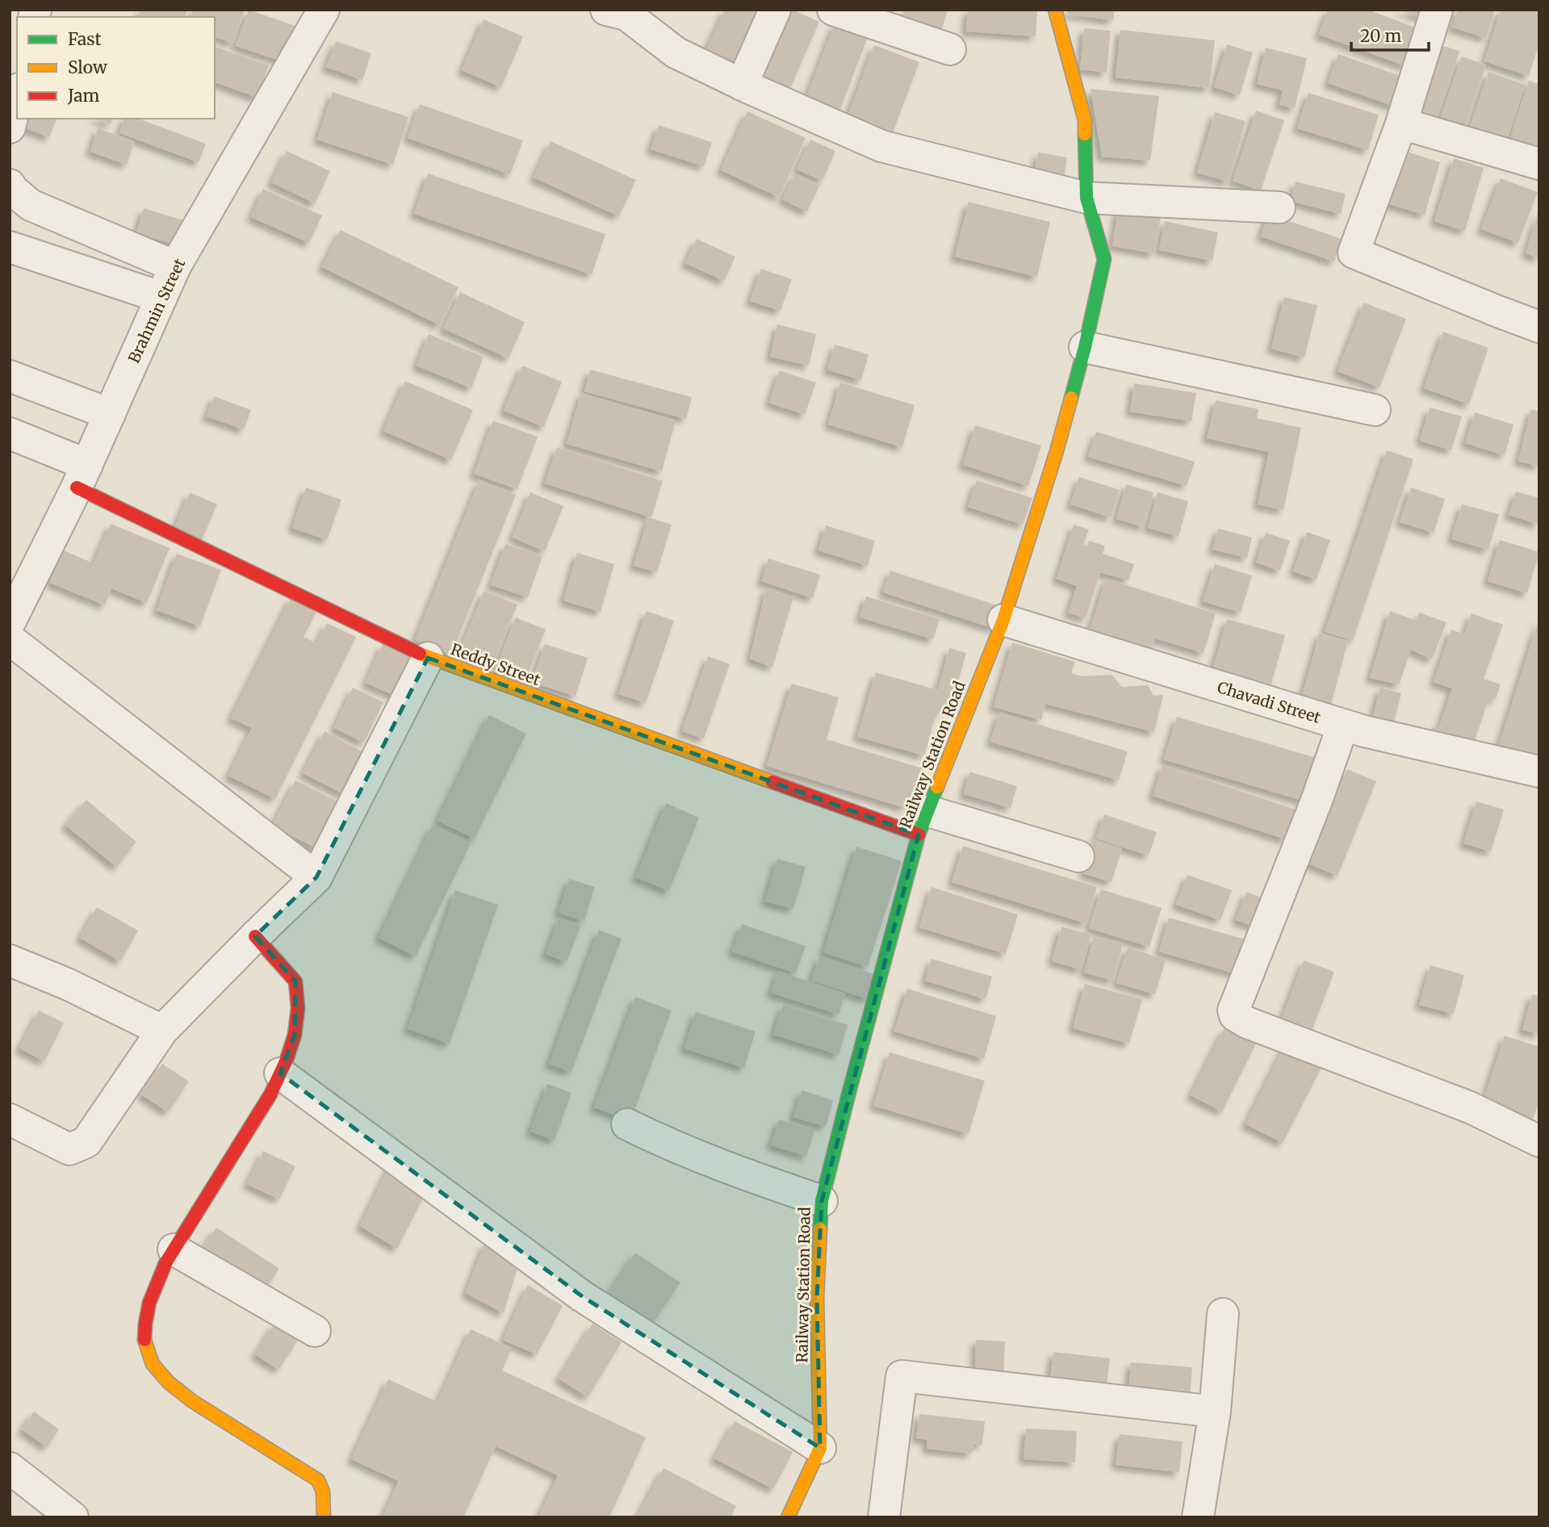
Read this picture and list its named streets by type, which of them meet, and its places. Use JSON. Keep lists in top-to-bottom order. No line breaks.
{"streets":{"street":["Brahmin Street","Reddy Street","Chavadi Street","Railway Station Road"]},"crossings":[["Brahmin Street","Reddy Street"],["Reddy Street","Railway Station Road"],["Chavadi Street","Railway Station Road"]],"legend":["Fast","Slow","Jam"],"scale_bar":"20 m"}
